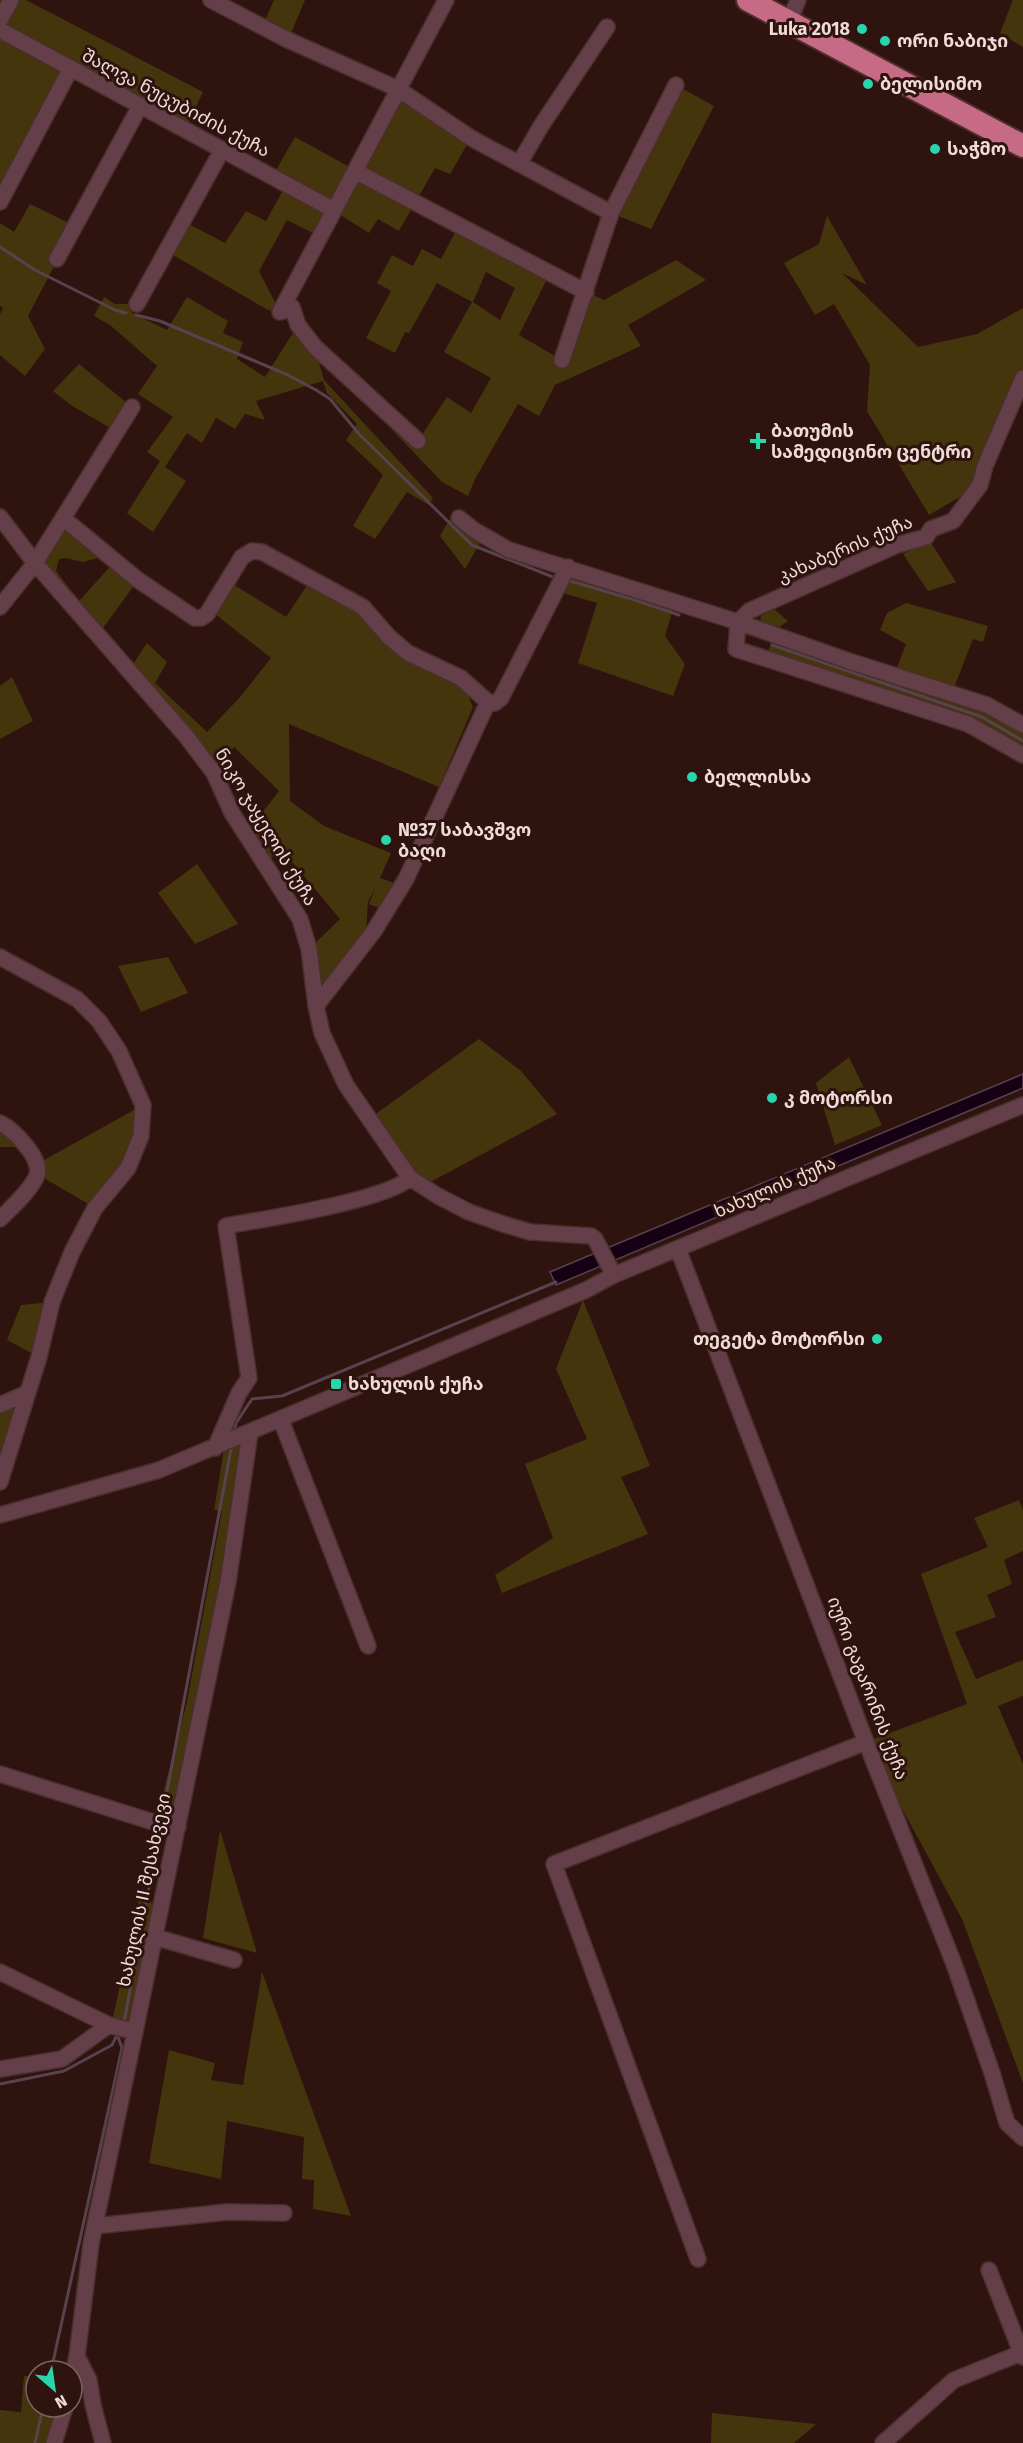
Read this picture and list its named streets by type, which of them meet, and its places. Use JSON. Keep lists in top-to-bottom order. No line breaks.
{"streets":{"street":["შალვა ნუცუბიძის ქუჩა","კახაბერის ქუჩა","ნიკო ჯაყელის ქუჩა","ხახულის ქუჩა","იური გაგარინის ქუჩა","ხახულის II შესახვევი"]},"crossings":[["ნიკო ჯაყელის ქუჩა","ხახულის ქუჩა"],["ხახულის ქუჩა","იური გაგარინის ქუჩა"],["ხახულის ქუჩა","ხახულის II შესახვევი"]],"places":{"other":["Luka 2018","ორი ნაბიჯი","ბელისიმო","საჭმო","ბელლისსა","№37 საბავშვო ბაღი","კ მოტორსი","თეგეტა მოტორსი"],"health":["ბათუმის სამედიცინო ცენტრი"],"transit":["ხახულის ქუჩა"]},"north":"bottom right"}
